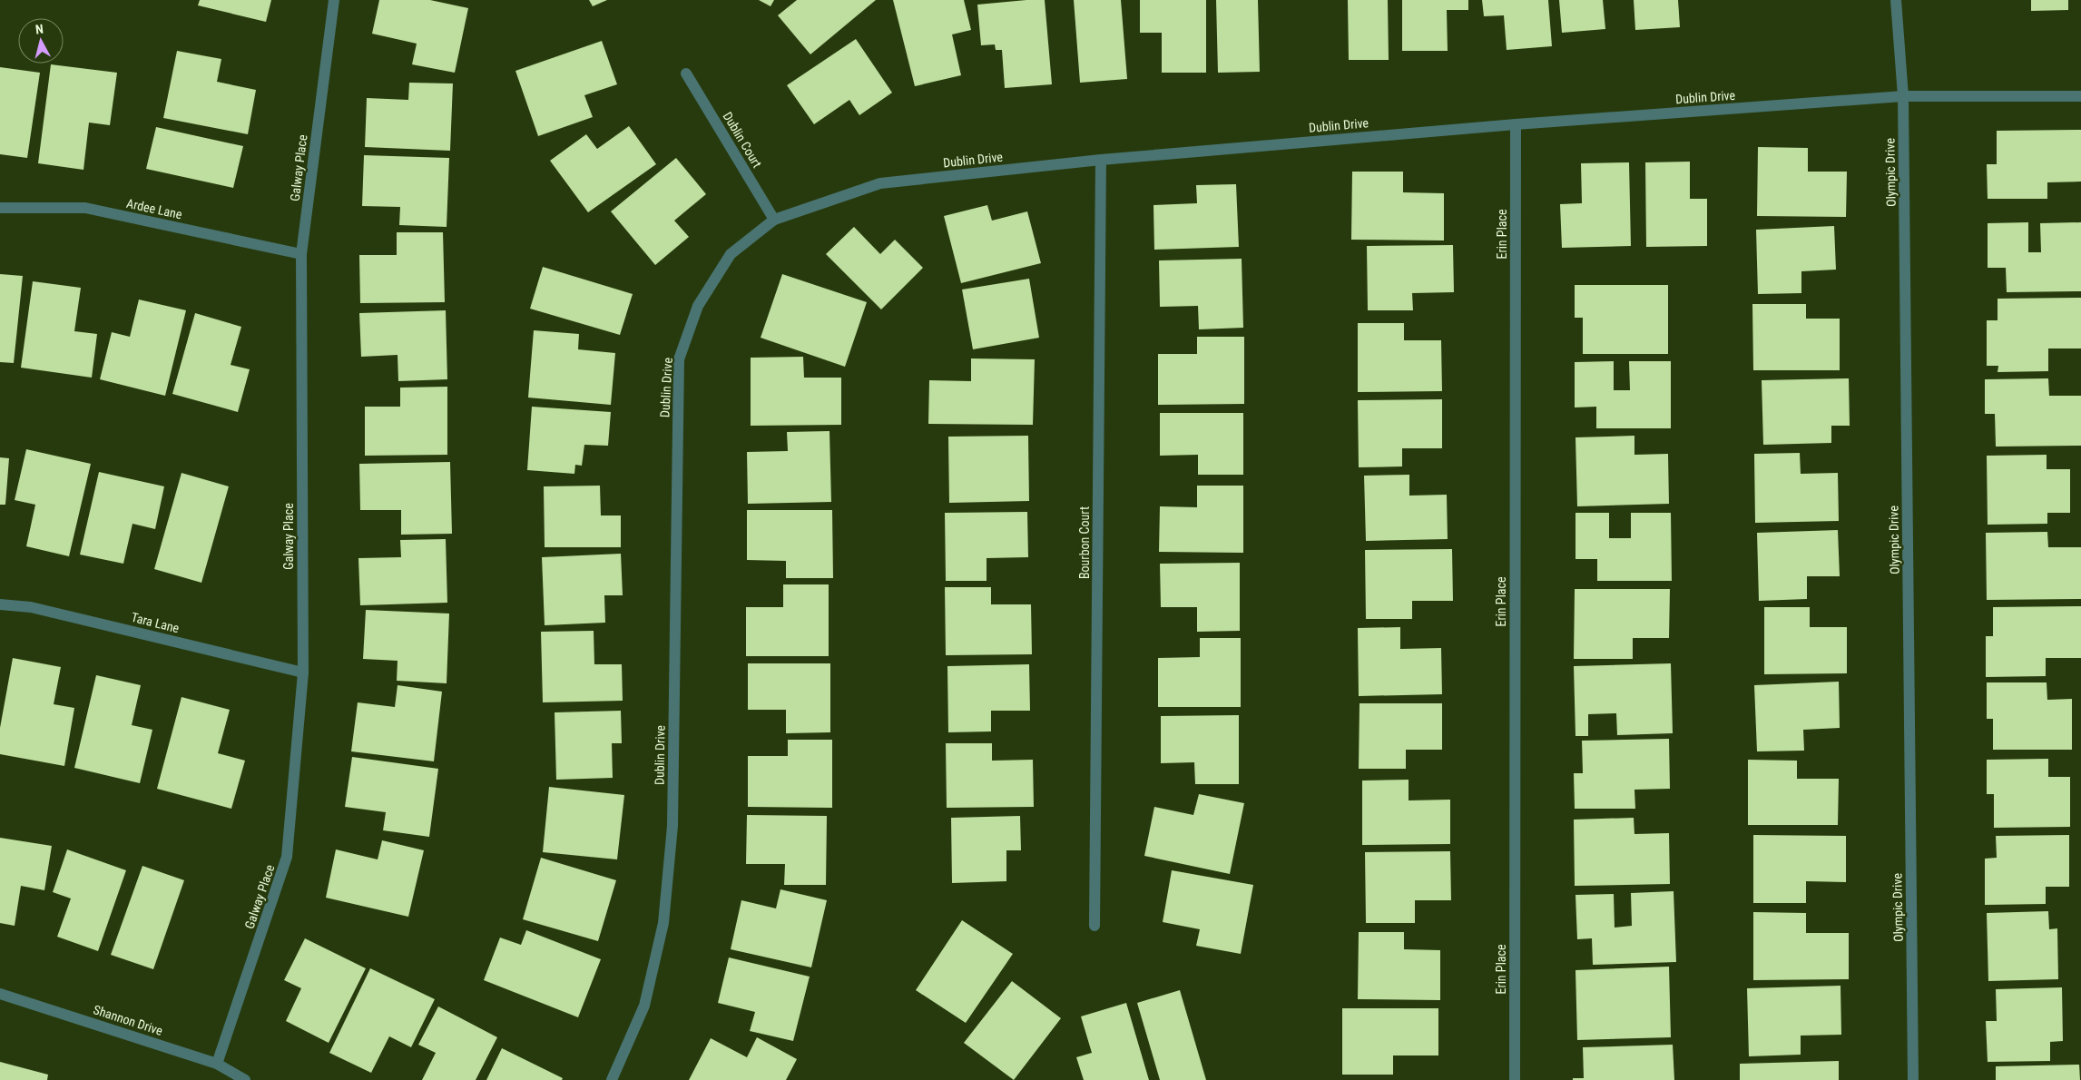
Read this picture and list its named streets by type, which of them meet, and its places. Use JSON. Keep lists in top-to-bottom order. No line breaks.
{"streets":{"street":["Dublin Drive","Dublin Court","Galway Place","Olympic Drive","Ardee Lane","Erin Place","Bourbon Court","Tara Lane","Shannon Drive"]},"crossings":[["Dublin Drive","Dublin Court"],["Dublin Drive","Olympic Drive"],["Dublin Drive","Erin Place"],["Dublin Drive","Bourbon Court"],["Galway Place","Ardee Lane"],["Galway Place","Tara Lane"],["Galway Place","Shannon Drive"]],"north":"top"}
